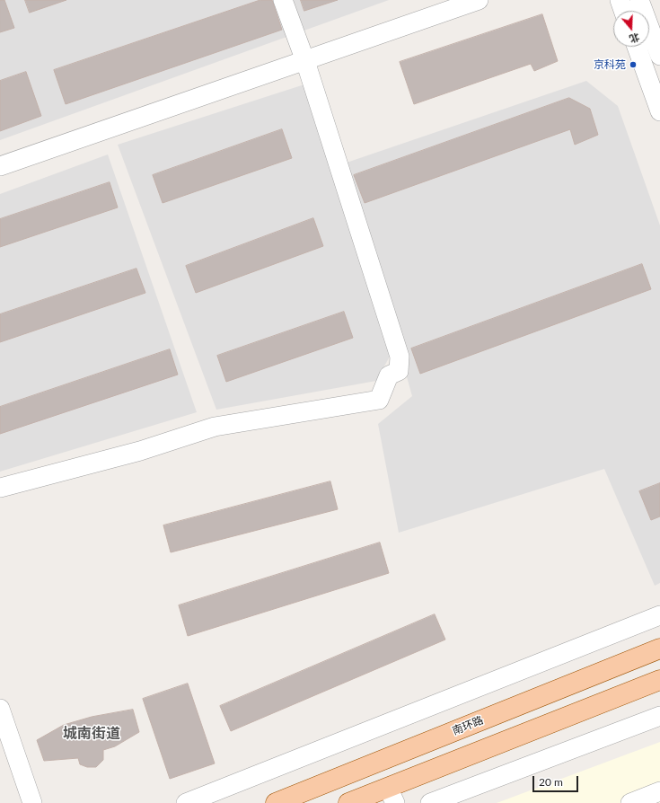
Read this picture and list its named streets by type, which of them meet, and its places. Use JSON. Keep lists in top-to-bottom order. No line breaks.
{"streets":{"main road":["南环路"]},"districts":["城南街道"],"places":["京科苑"],"scale_bar":"20 m","north":"bottom"}
